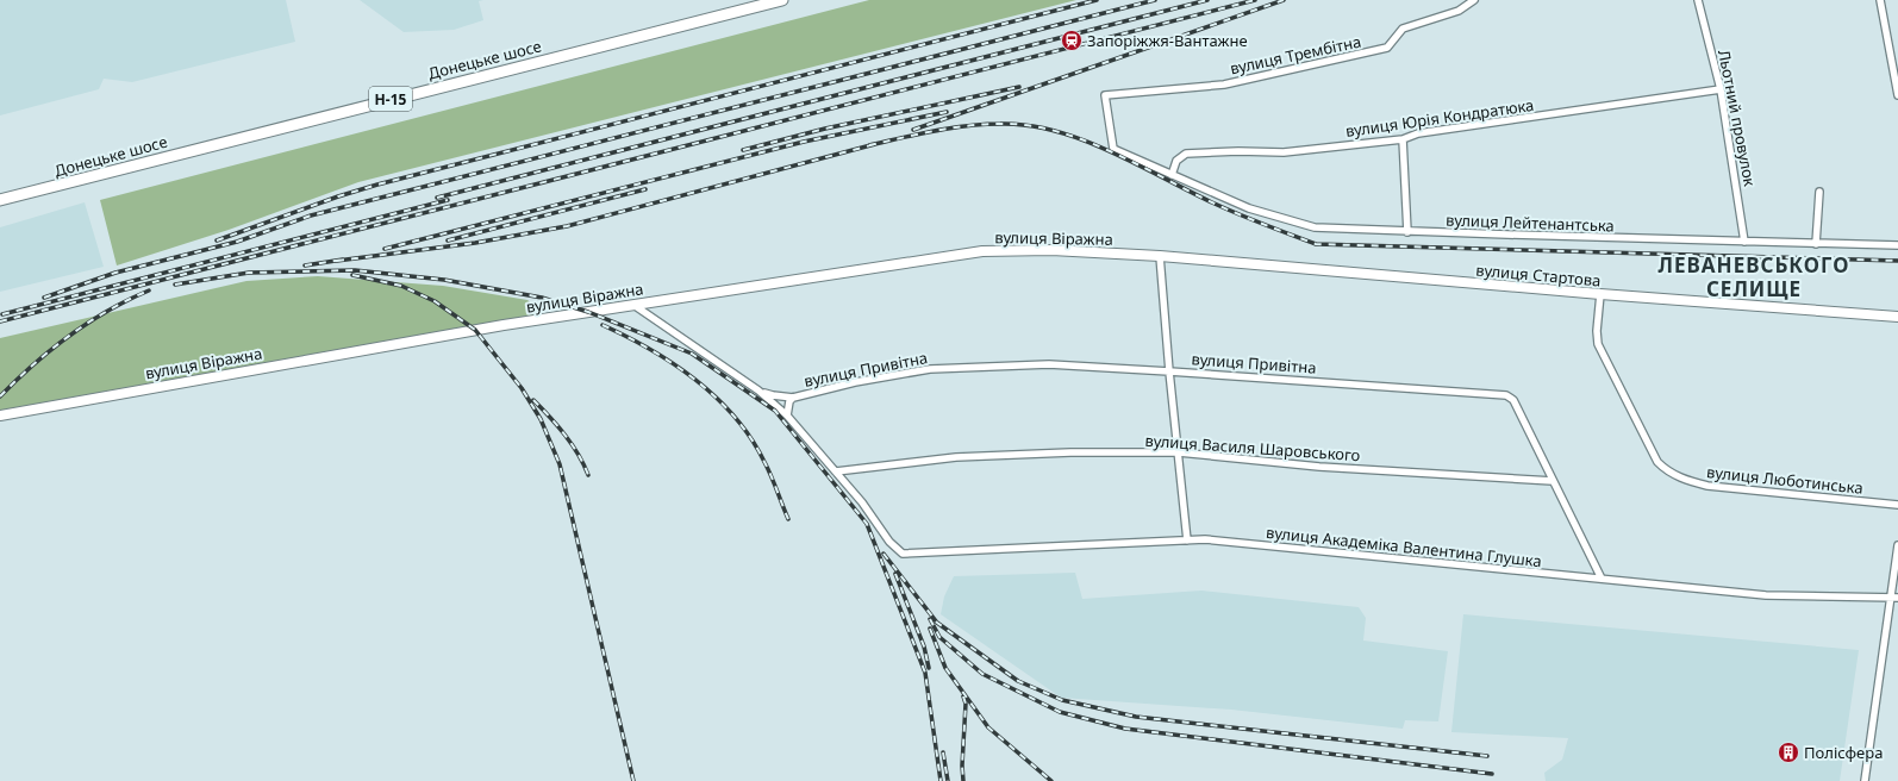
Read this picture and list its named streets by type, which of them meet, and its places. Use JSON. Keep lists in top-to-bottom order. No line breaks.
{"streets":{"main road":["Донецьке шосе","Н-15","вулиця Віражна","вулиця Стартова"],"street":["вулиця Трембітна","вулиця Юрія Кондратюка","Льотний провулок","вулиця Лейтенантська","вулиця Привітна","вулиця Василя Шаровського","вулиця Люботинська","вулиця Академіка Валентина Глушка"]},"crossings":[["вулиця Трембітна","вулиця Лейтенантська"],["вулиця Юрія Кондратюка","Льотний провулок"],["вулиця Юрія Кондратюка","вулиця Лейтенантська"],["Льотний провулок","вулиця Лейтенантська"],["вулиця Віражна","вулиця Стартова"],["вулиця Стартова","вулиця Люботинська"],["вулиця Привітна","вулиця Василя Шаровського"],["вулиця Привітна","вулиця Академіка Валентина Глушка"],["вулиця Василя Шаровського","вулиця Академіка Валентина Глушка"]],"districts":["ЛЕВАНЕВСЬКОГО СЕЛИЩЕ"],"places":{"station":["Запоріжжя-Вантажне"],"building":["Полісфера"]}}
